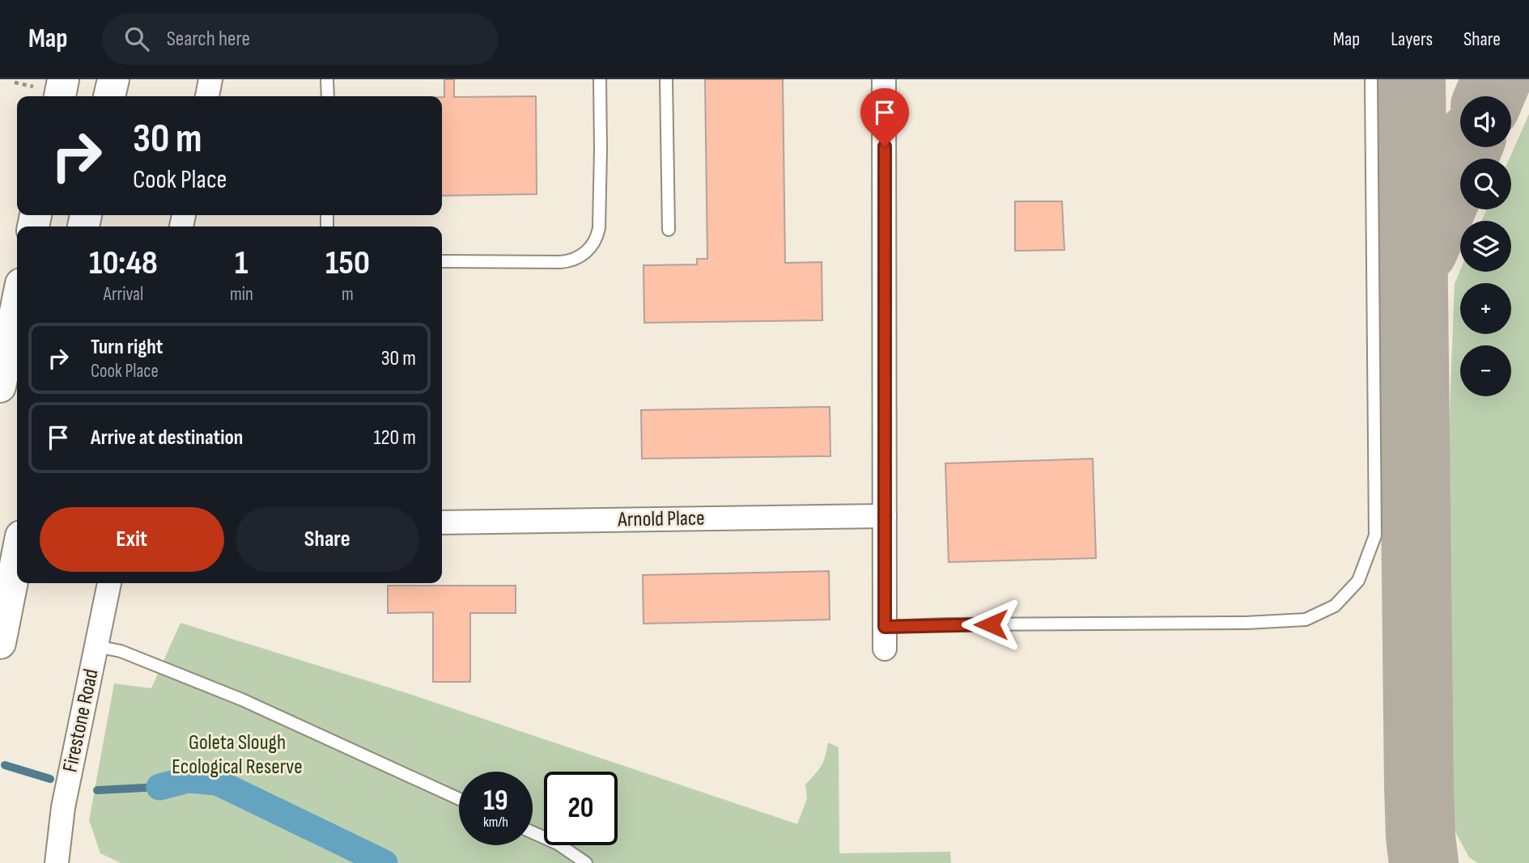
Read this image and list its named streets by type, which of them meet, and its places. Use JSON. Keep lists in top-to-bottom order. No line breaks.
{"streets":{"street":["Arnold Place","Firestone Road"]},"parks":["Goleta Slough Ecological Reserve"],"page":{"header":"Map","search":"Search here","nav":["Map","Layers","Share"],"map_buttons":["+","−"],"turn":["30 m","Cook Place"],"eta":["10:48","Arrival","1","min","150","m"],"list":[{"name":"Turn right","note":"Cook Place","value":"30 m"},{"name":"Arrive at destination","value":"120 m"}],"buttons":["Exit","Share"],"speed":"19 km/h","limit":"20"}}
